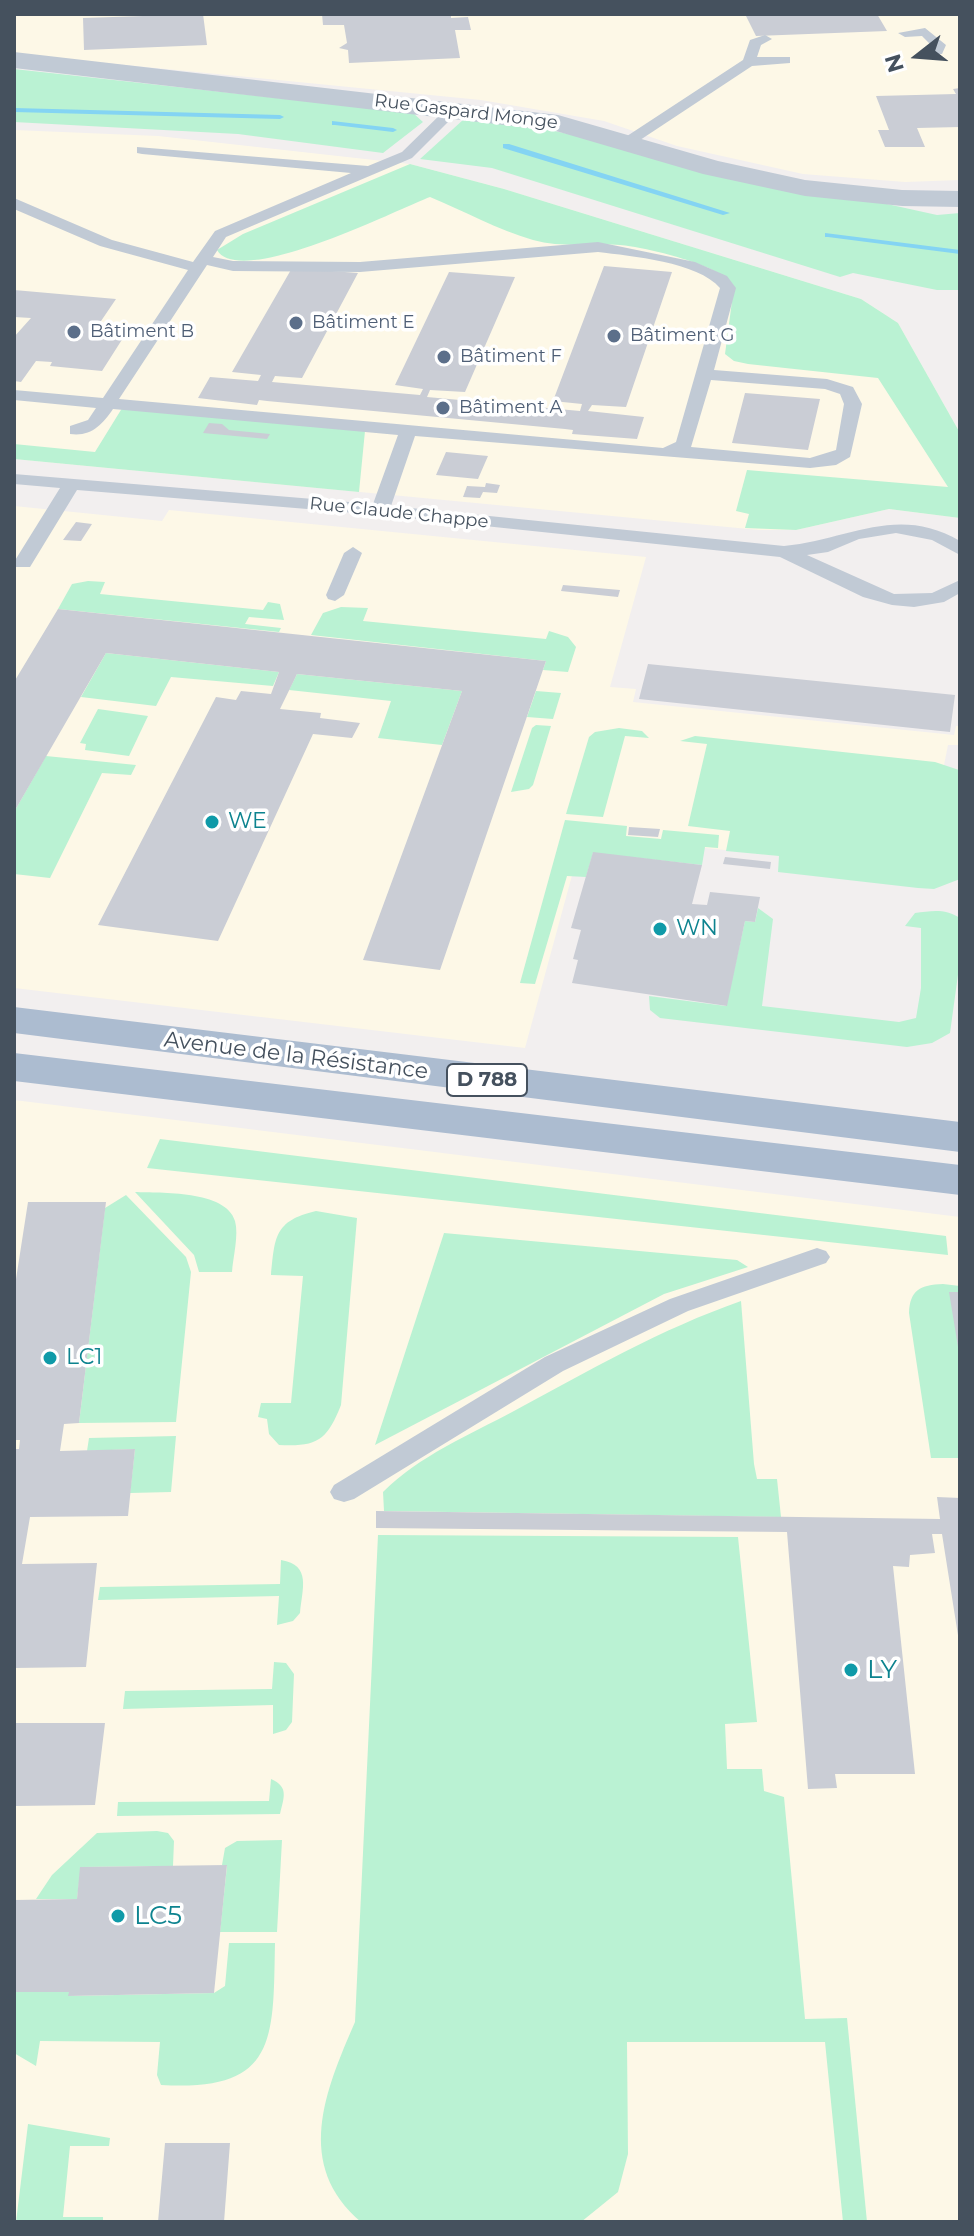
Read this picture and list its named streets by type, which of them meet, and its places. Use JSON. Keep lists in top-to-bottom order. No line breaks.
{"streets":{"main road":["Avenue de la Résistance","D 788"],"street":["Rue Gaspard Monge"],"lane":["Rue Claude Chappe"]},"places":["Bâtiment E","Bâtiment B","Bâtiment G","Bâtiment F","Bâtiment A","WE","WN","LC1","LY","LC5"],"north":"left"}
